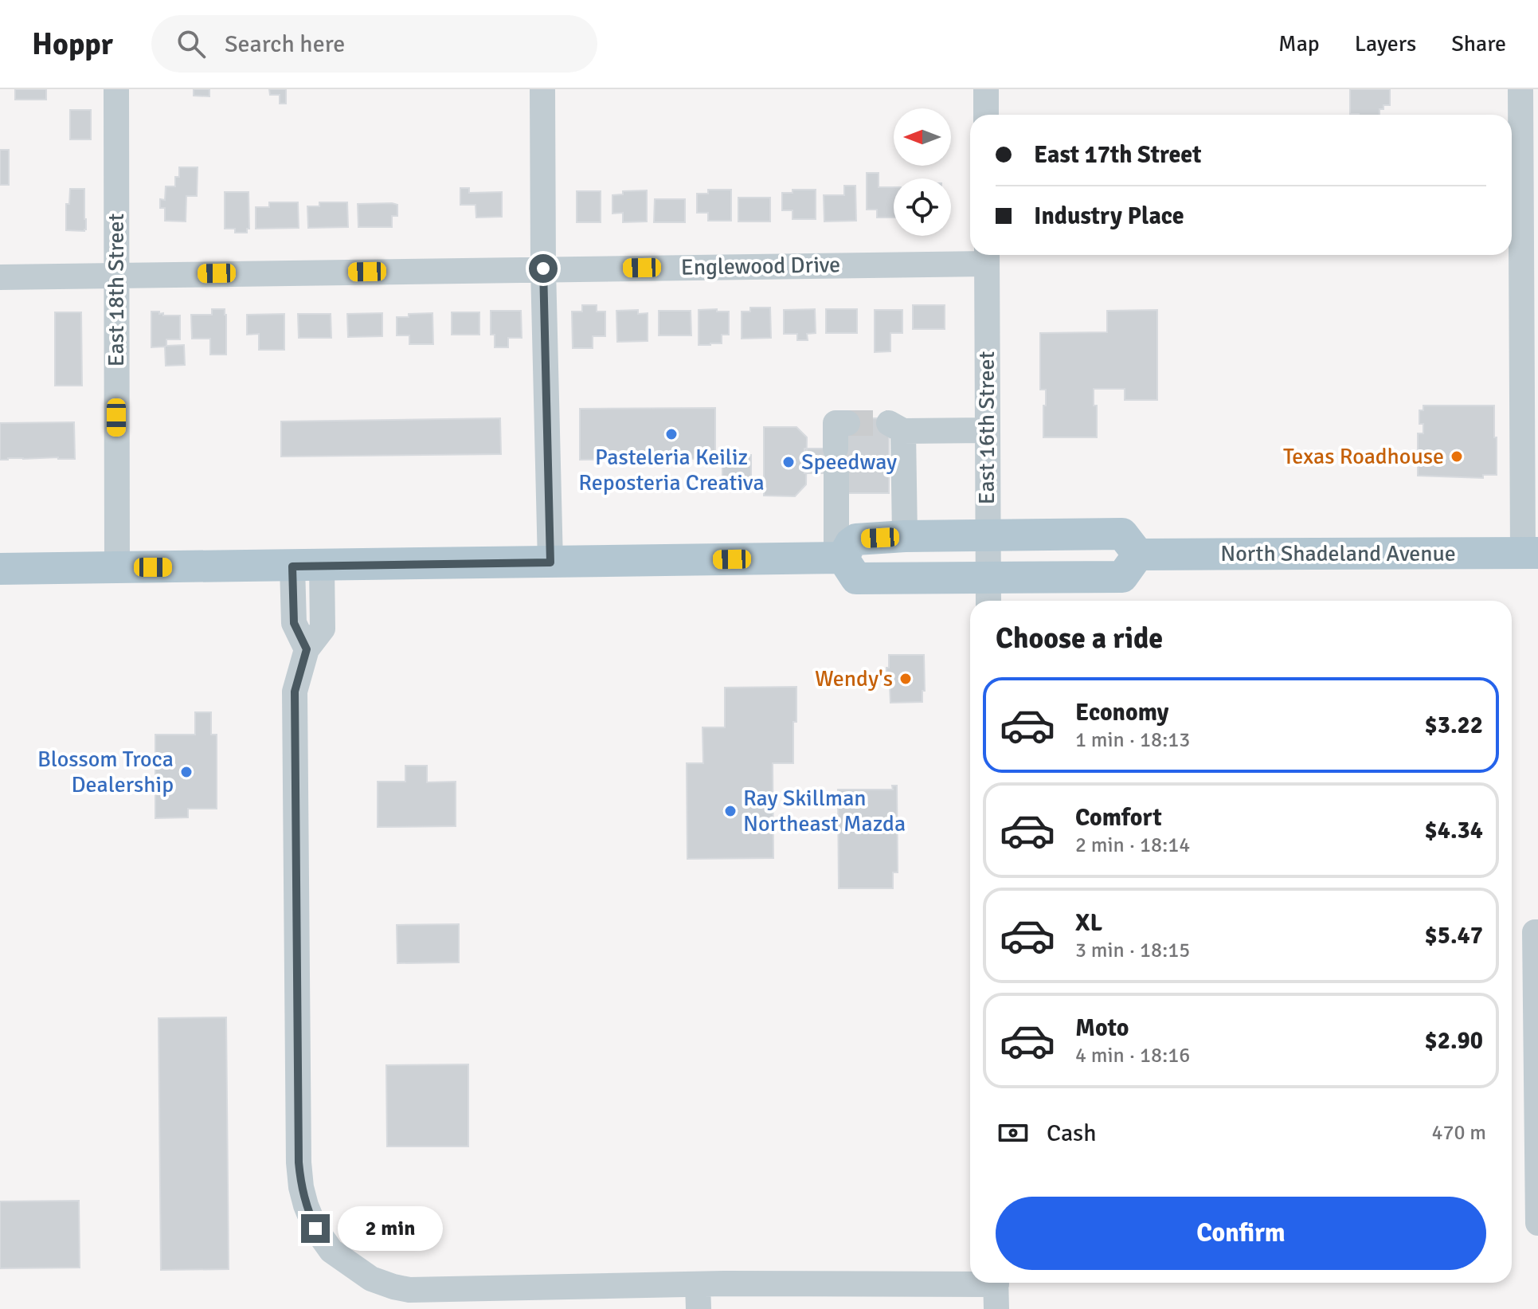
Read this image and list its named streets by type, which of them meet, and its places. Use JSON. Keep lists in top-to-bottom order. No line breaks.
{"streets":{"main road":["North Shadeland Avenue"],"street":["Englewood Drive","East 18th Street","East 16th Street"]},"crossings":[["Englewood Drive","East 18th Street"],["Englewood Drive","East 16th Street"]],"places":["Pasteleria Keiliz Reposteria Creativa","Texas Roadhouse","Speedway","Wendy's","Blossom Troca Dealership","Ray Skillman Northeast Mazda"],"north":"left","page":{"header":"Hoppr","search":"Search here","nav":["Map","Layers","Share"],"banner":["East 17th Street","Industry Place"],"heading":"Choose a ride","list":[{"name":"Economy","note":"1 min · 18:13","value":"$3.22"},{"name":"Comfort","note":"2 min · 18:14","value":"$4.34"},{"name":"XL","note":"3 min · 18:15","value":"$5.47"},{"name":"Moto","note":"4 min · 18:16","value":"$2.90"}],"pay":["Cash","470 m"],"buttons":"Confirm","bubble":"2 min"}}
